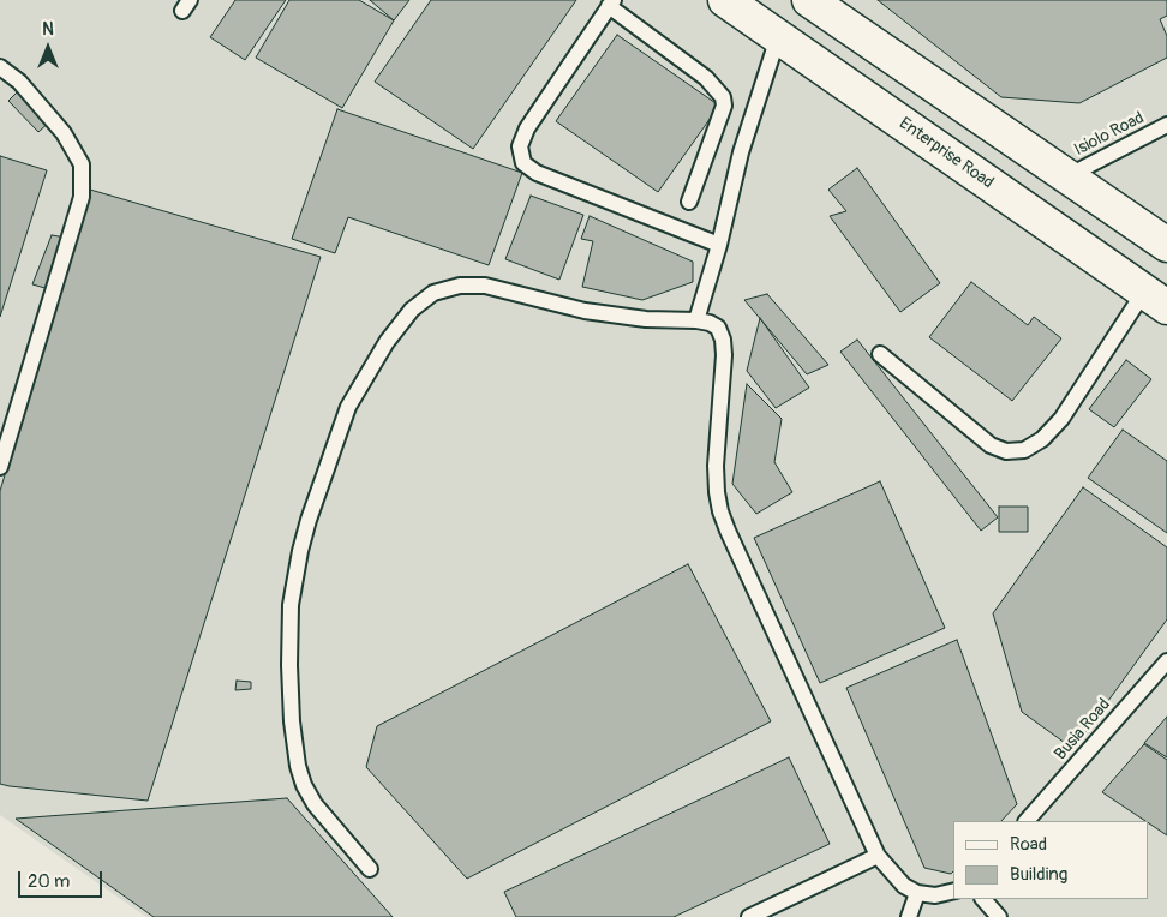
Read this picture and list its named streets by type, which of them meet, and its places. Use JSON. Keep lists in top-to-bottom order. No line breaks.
{"streets":{"main road":["Enterprise Road"],"lane":["Isiolo Road","Busia Road"]},"legend":["Road","Building"],"scale_bar":"20 m","north":"top"}
